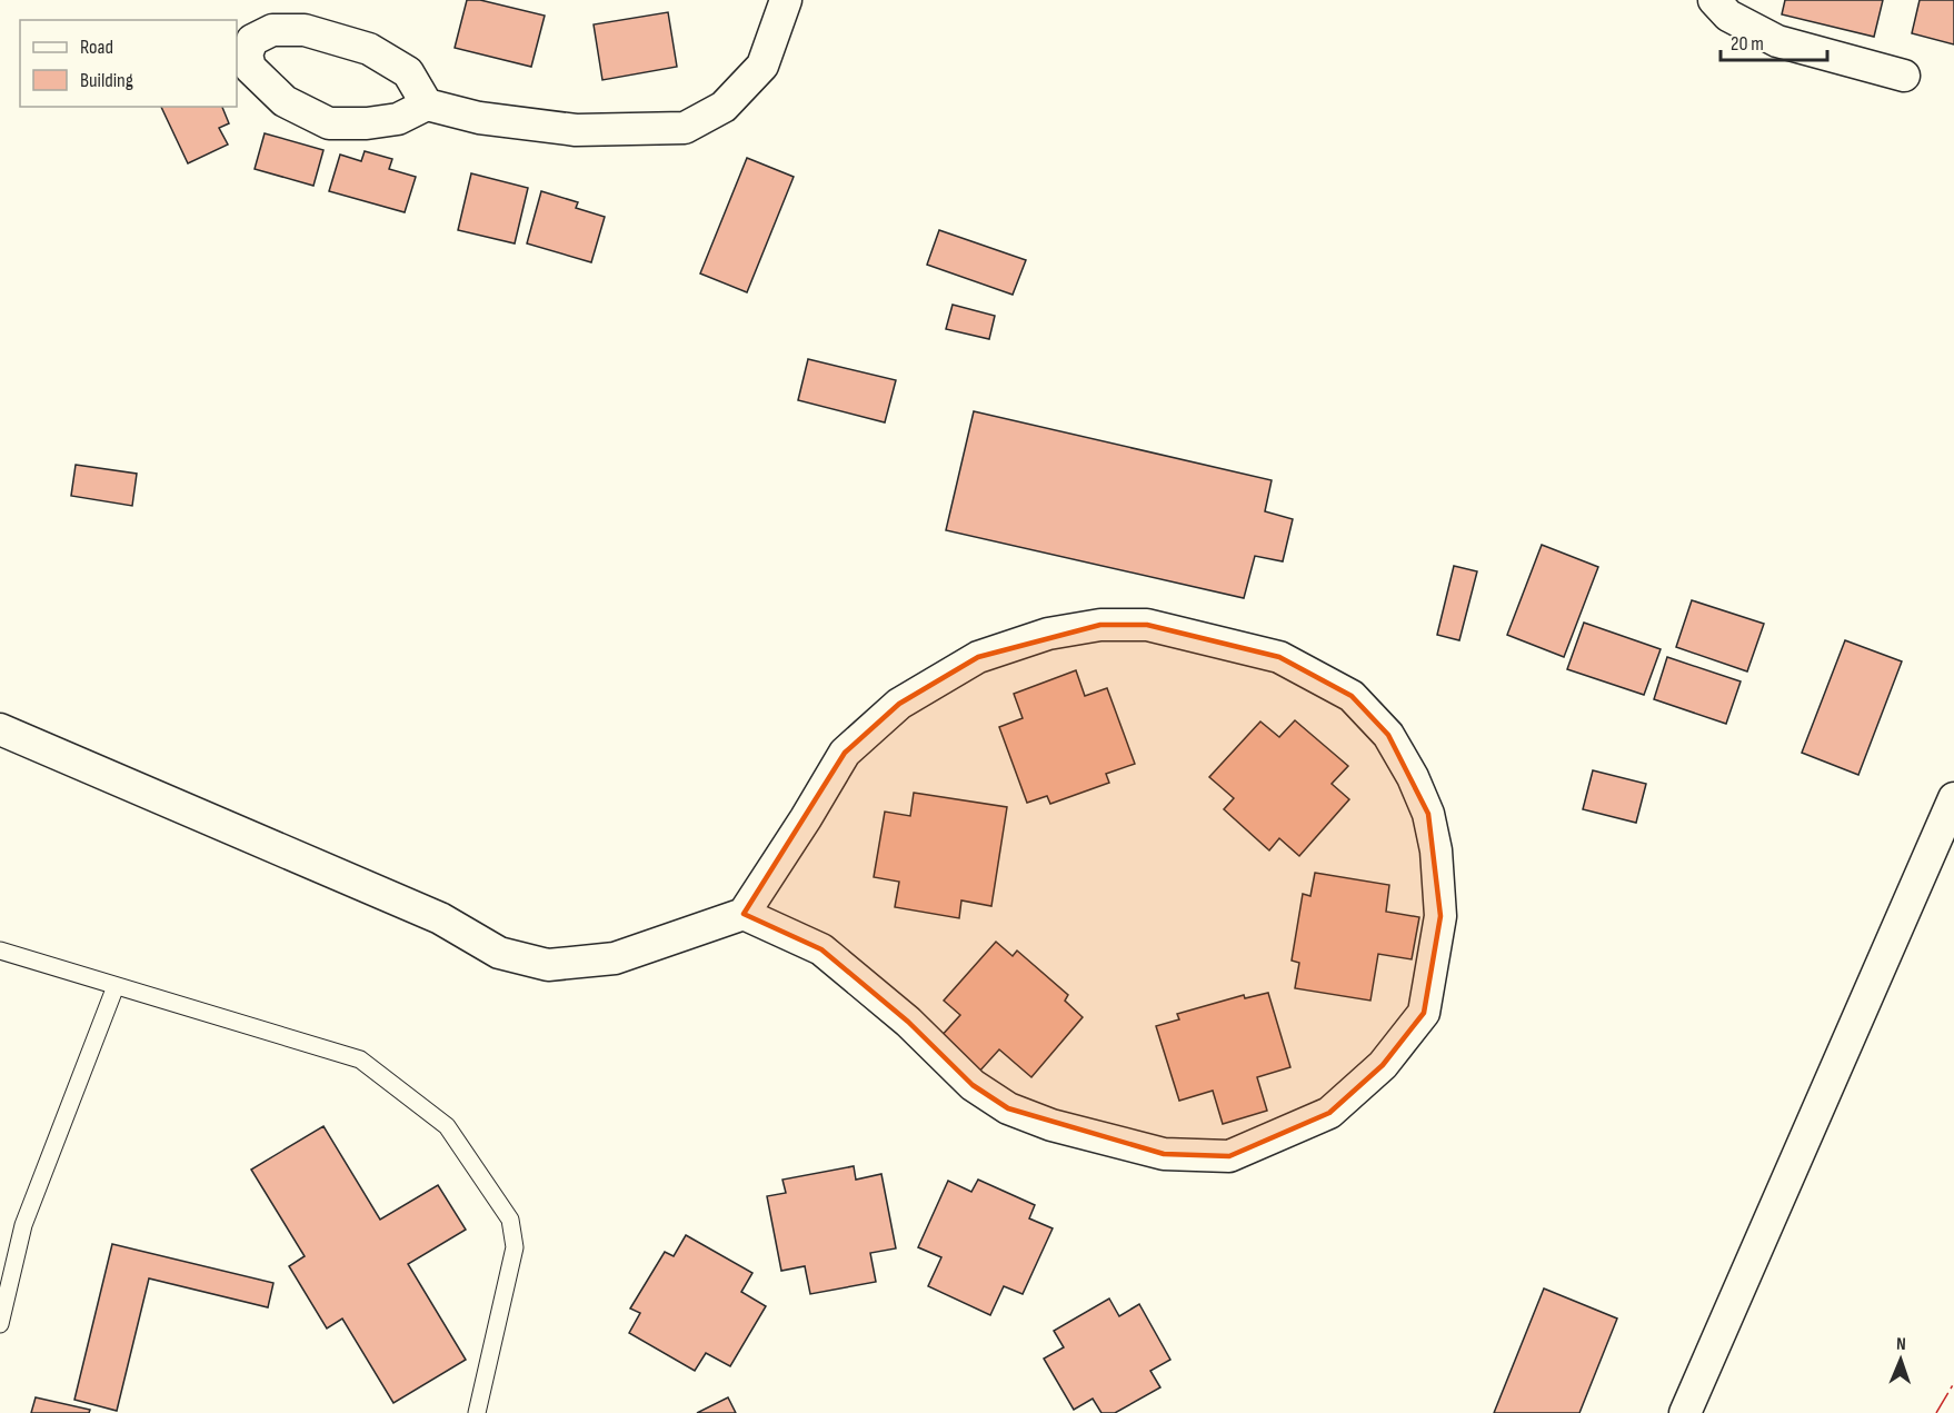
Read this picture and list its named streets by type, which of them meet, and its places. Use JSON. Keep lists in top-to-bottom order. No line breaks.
{"legend":["Road","Building"],"scale_bar":"20 m","north":"top"}
